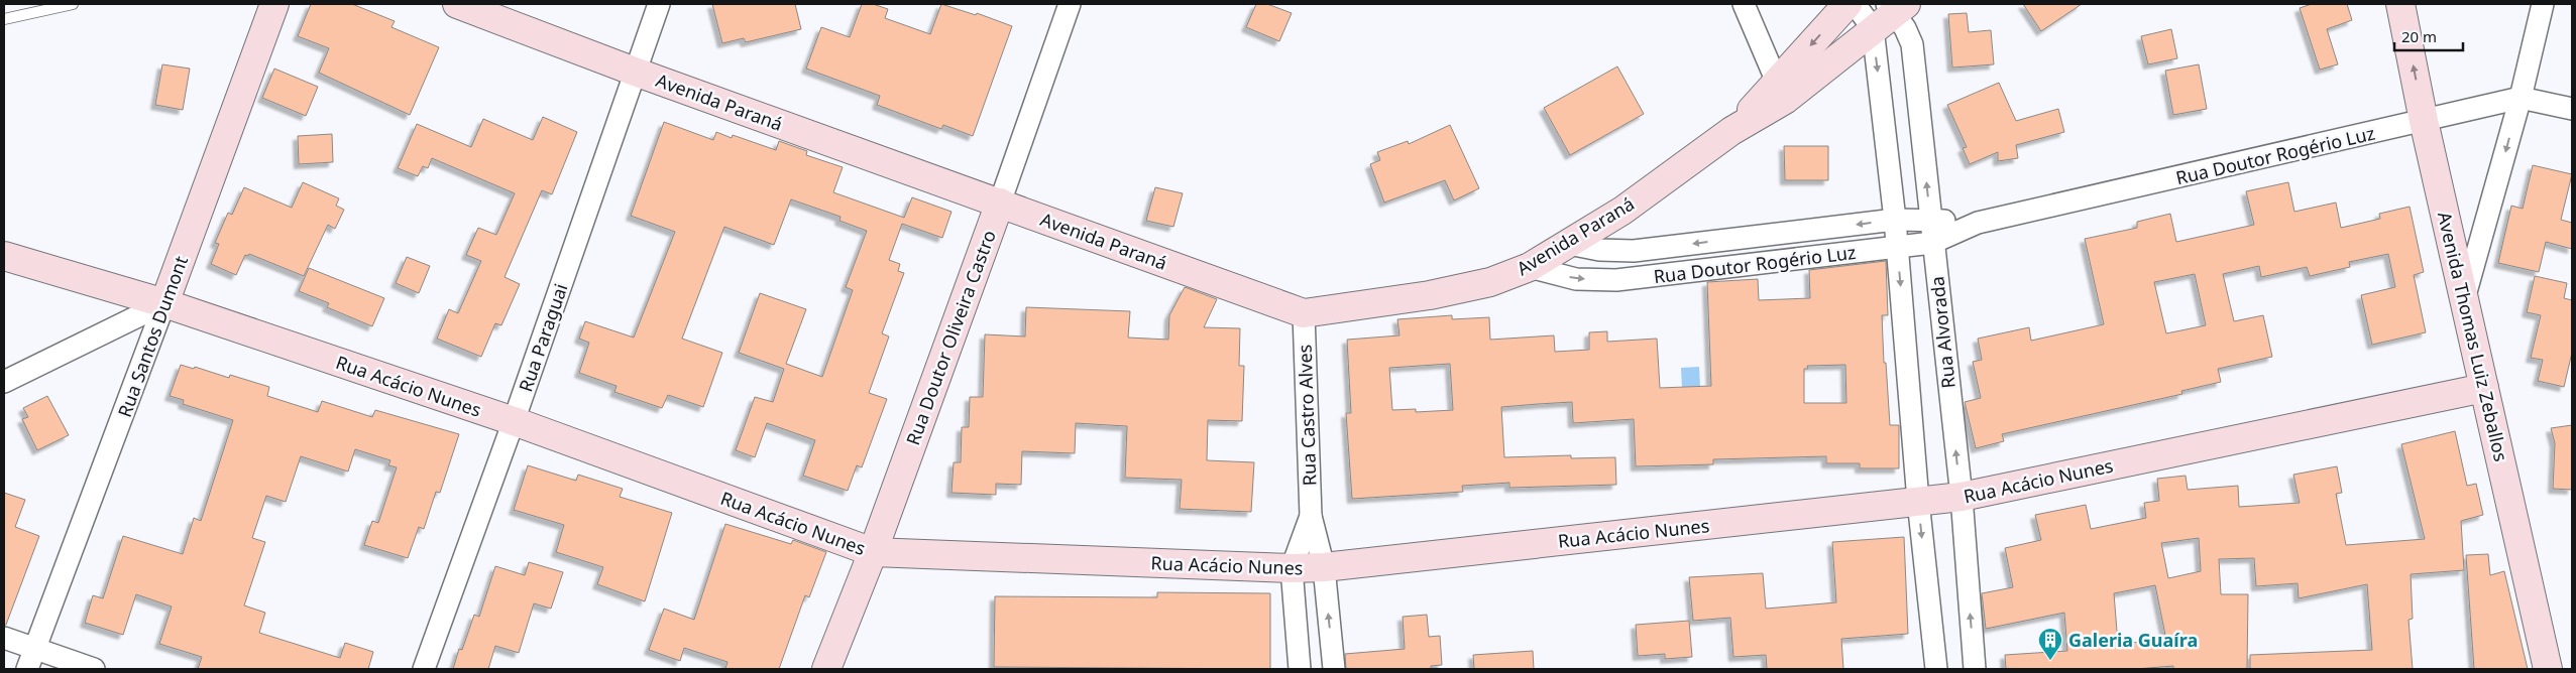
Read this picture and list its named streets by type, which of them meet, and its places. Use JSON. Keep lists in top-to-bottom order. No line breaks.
{"streets":{"street":["Avenida Paraná","Rua Doutor Rogério Luz","Rua Alvorada","Rua Santos Dumont","Avenida Thomas Luiz Zeballos","Rua Paraguai","Rua Doutor Oliveira Castro","Rua Acácio Nunes","Rua Castro Alves"]},"crossings":[["Avenida Paraná","Rua Doutor Rogério Luz"],["Avenida Paraná","Rua Alvorada"],["Avenida Paraná","Rua Paraguai"],["Avenida Paraná","Rua Doutor Oliveira Castro"],["Avenida Paraná","Rua Castro Alves"],["Rua Doutor Rogério Luz","Rua Alvorada"],["Rua Doutor Rogério Luz","Avenida Thomas Luiz Zeballos"],["Rua Alvorada","Rua Acácio Nunes"],["Rua Santos Dumont","Rua Acácio Nunes"],["Avenida Thomas Luiz Zeballos","Rua Acácio Nunes"],["Rua Paraguai","Rua Acácio Nunes"],["Rua Doutor Oliveira Castro","Rua Acácio Nunes"],["Rua Acácio Nunes","Rua Castro Alves"]],"places":{"building":["Galeria Guaíra"]},"scale_bar":"20 m"}
